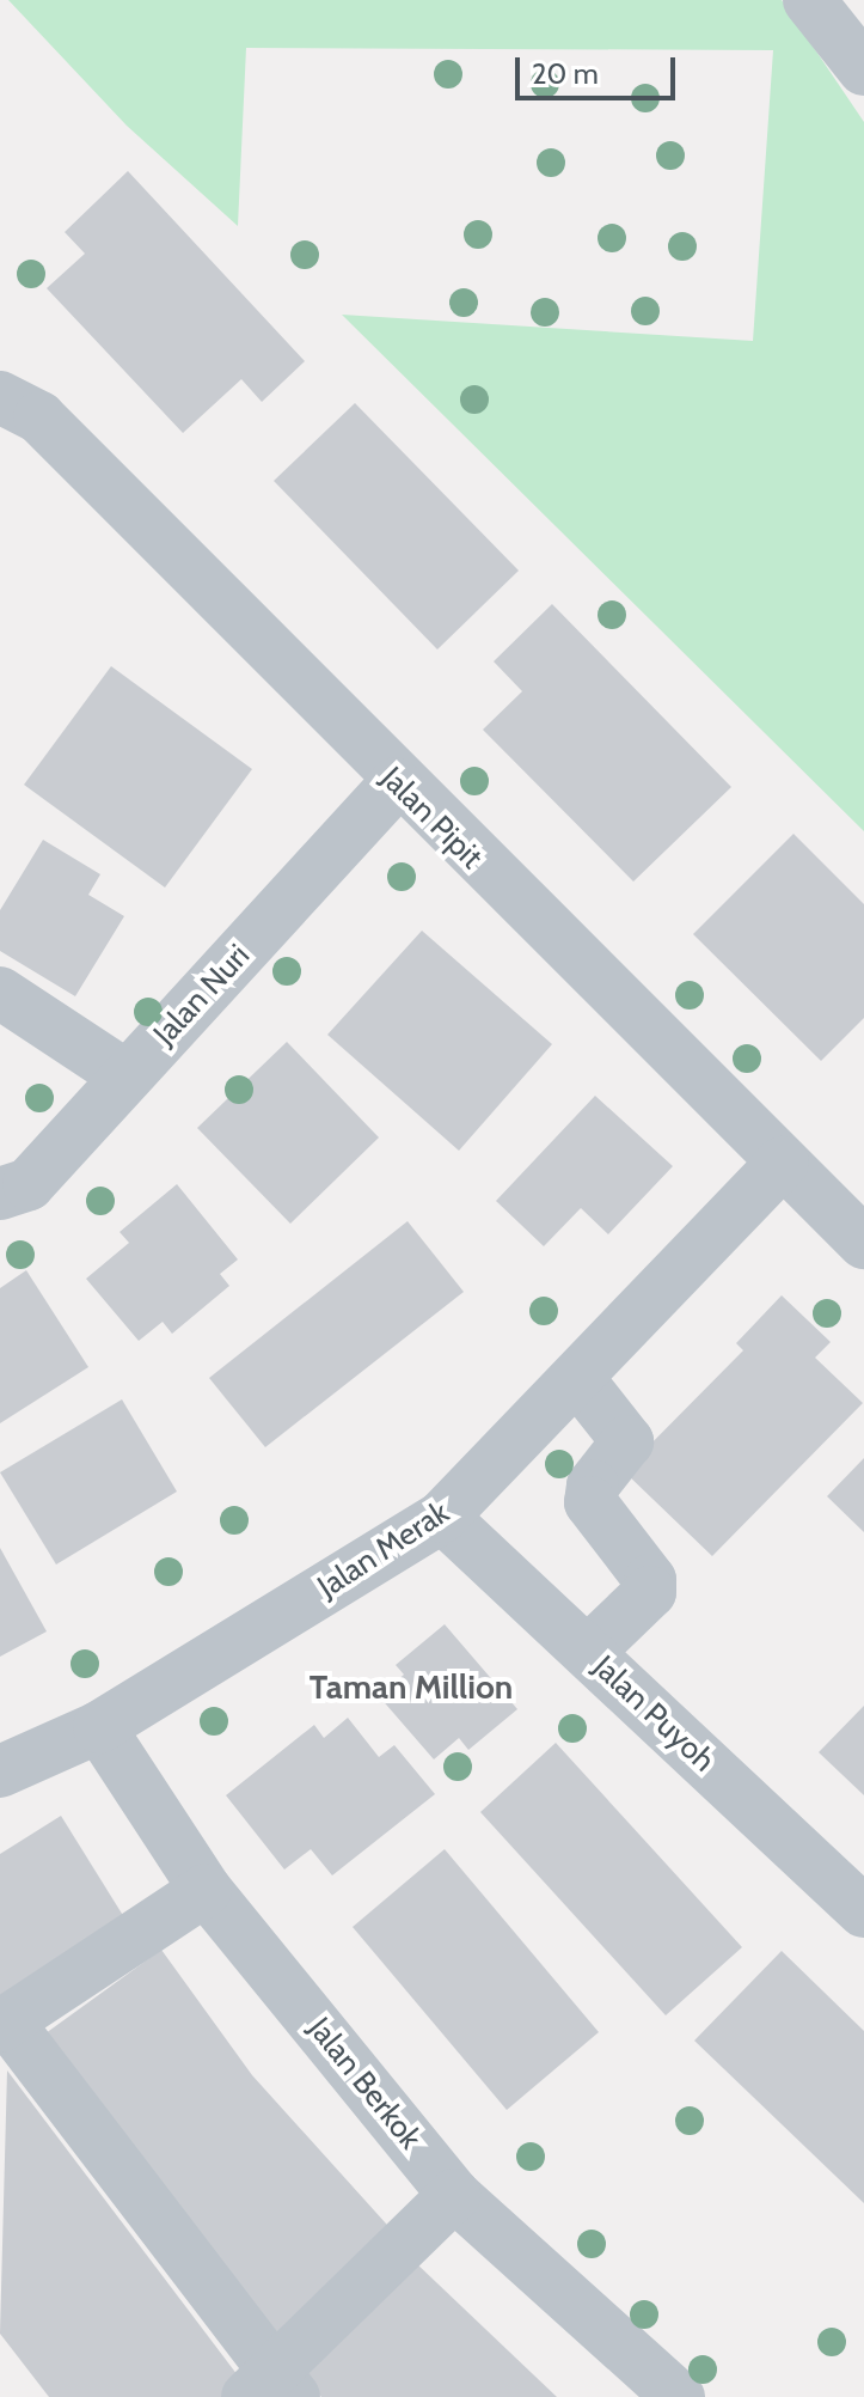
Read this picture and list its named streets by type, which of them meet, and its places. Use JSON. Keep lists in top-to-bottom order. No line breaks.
{"streets":{"street":["Jalan Pipit","Jalan Nuri","Jalan Merak","Jalan Puyoh","Jalan Berkok"]},"crossings":[["Jalan Pipit","Jalan Nuri"],["Jalan Pipit","Jalan Merak"],["Jalan Merak","Jalan Puyoh"],["Jalan Merak","Jalan Berkok"]],"districts":["Taman Million"],"scale_bar":"20 m"}
